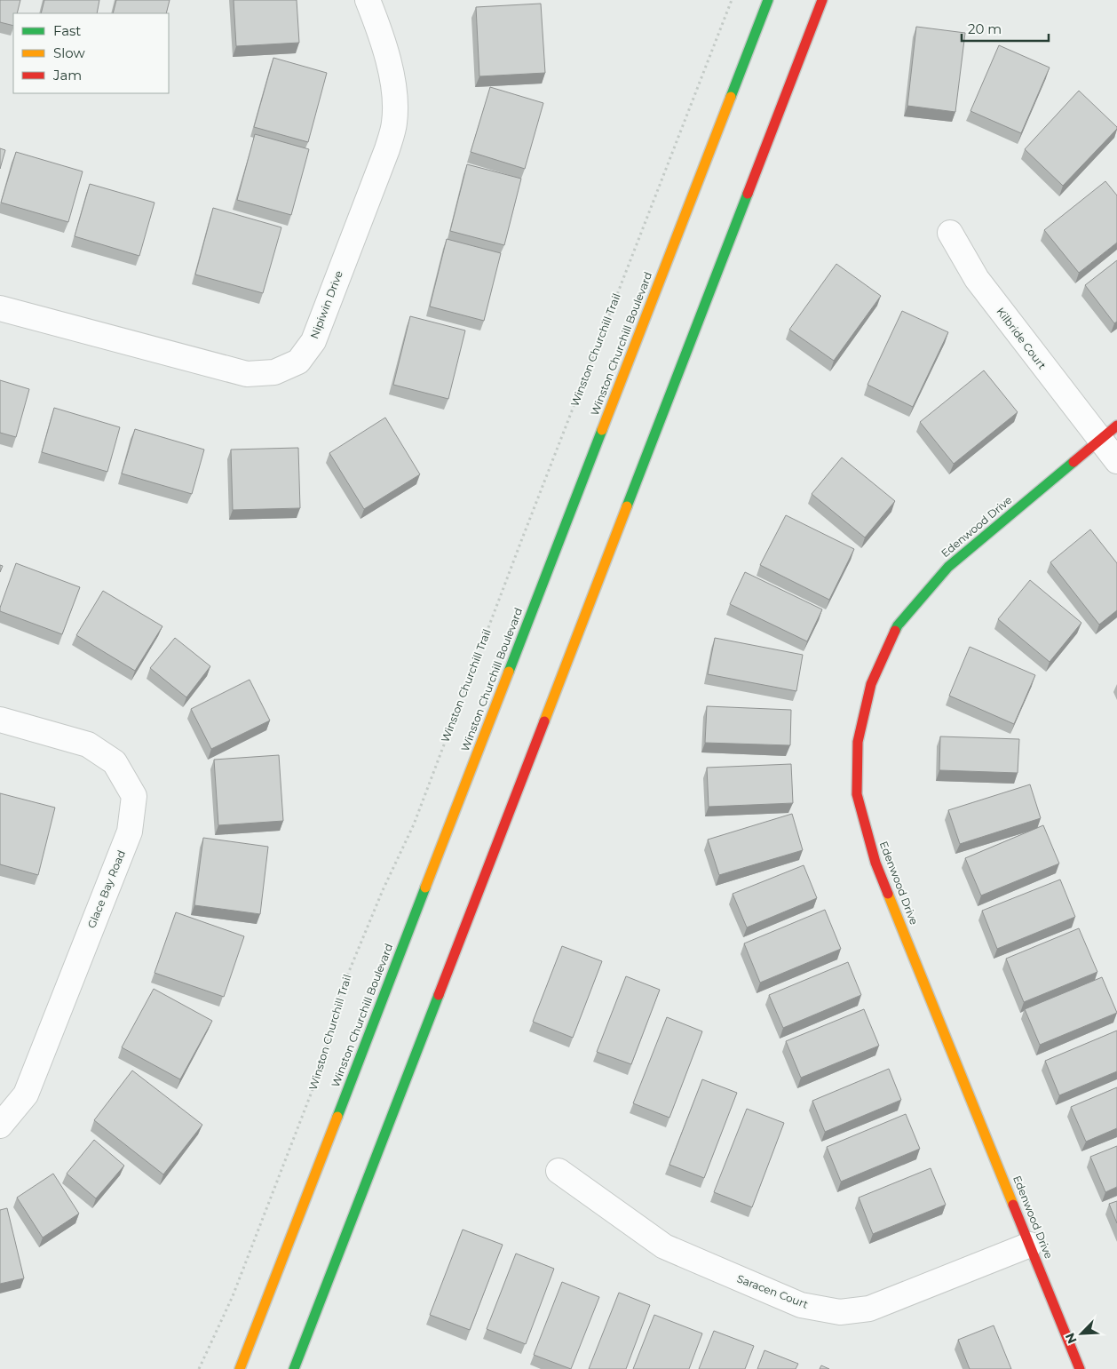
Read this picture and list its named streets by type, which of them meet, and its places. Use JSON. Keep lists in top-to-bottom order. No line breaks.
{"streets":{"main road":["Winston Churchill Boulevard","Edenwood Drive"],"street":["Nipiwin Drive","Kilbride Court","Glace Bay Road","Saracen Court"],"path":["Winston Churchill Trail"]},"crossings":[["Kilbride Court","Edenwood Drive"],["Edenwood Drive","Saracen Court"]],"legend":["Fast","Slow","Jam"],"scale_bar":"20 m","north":"bottom left"}
